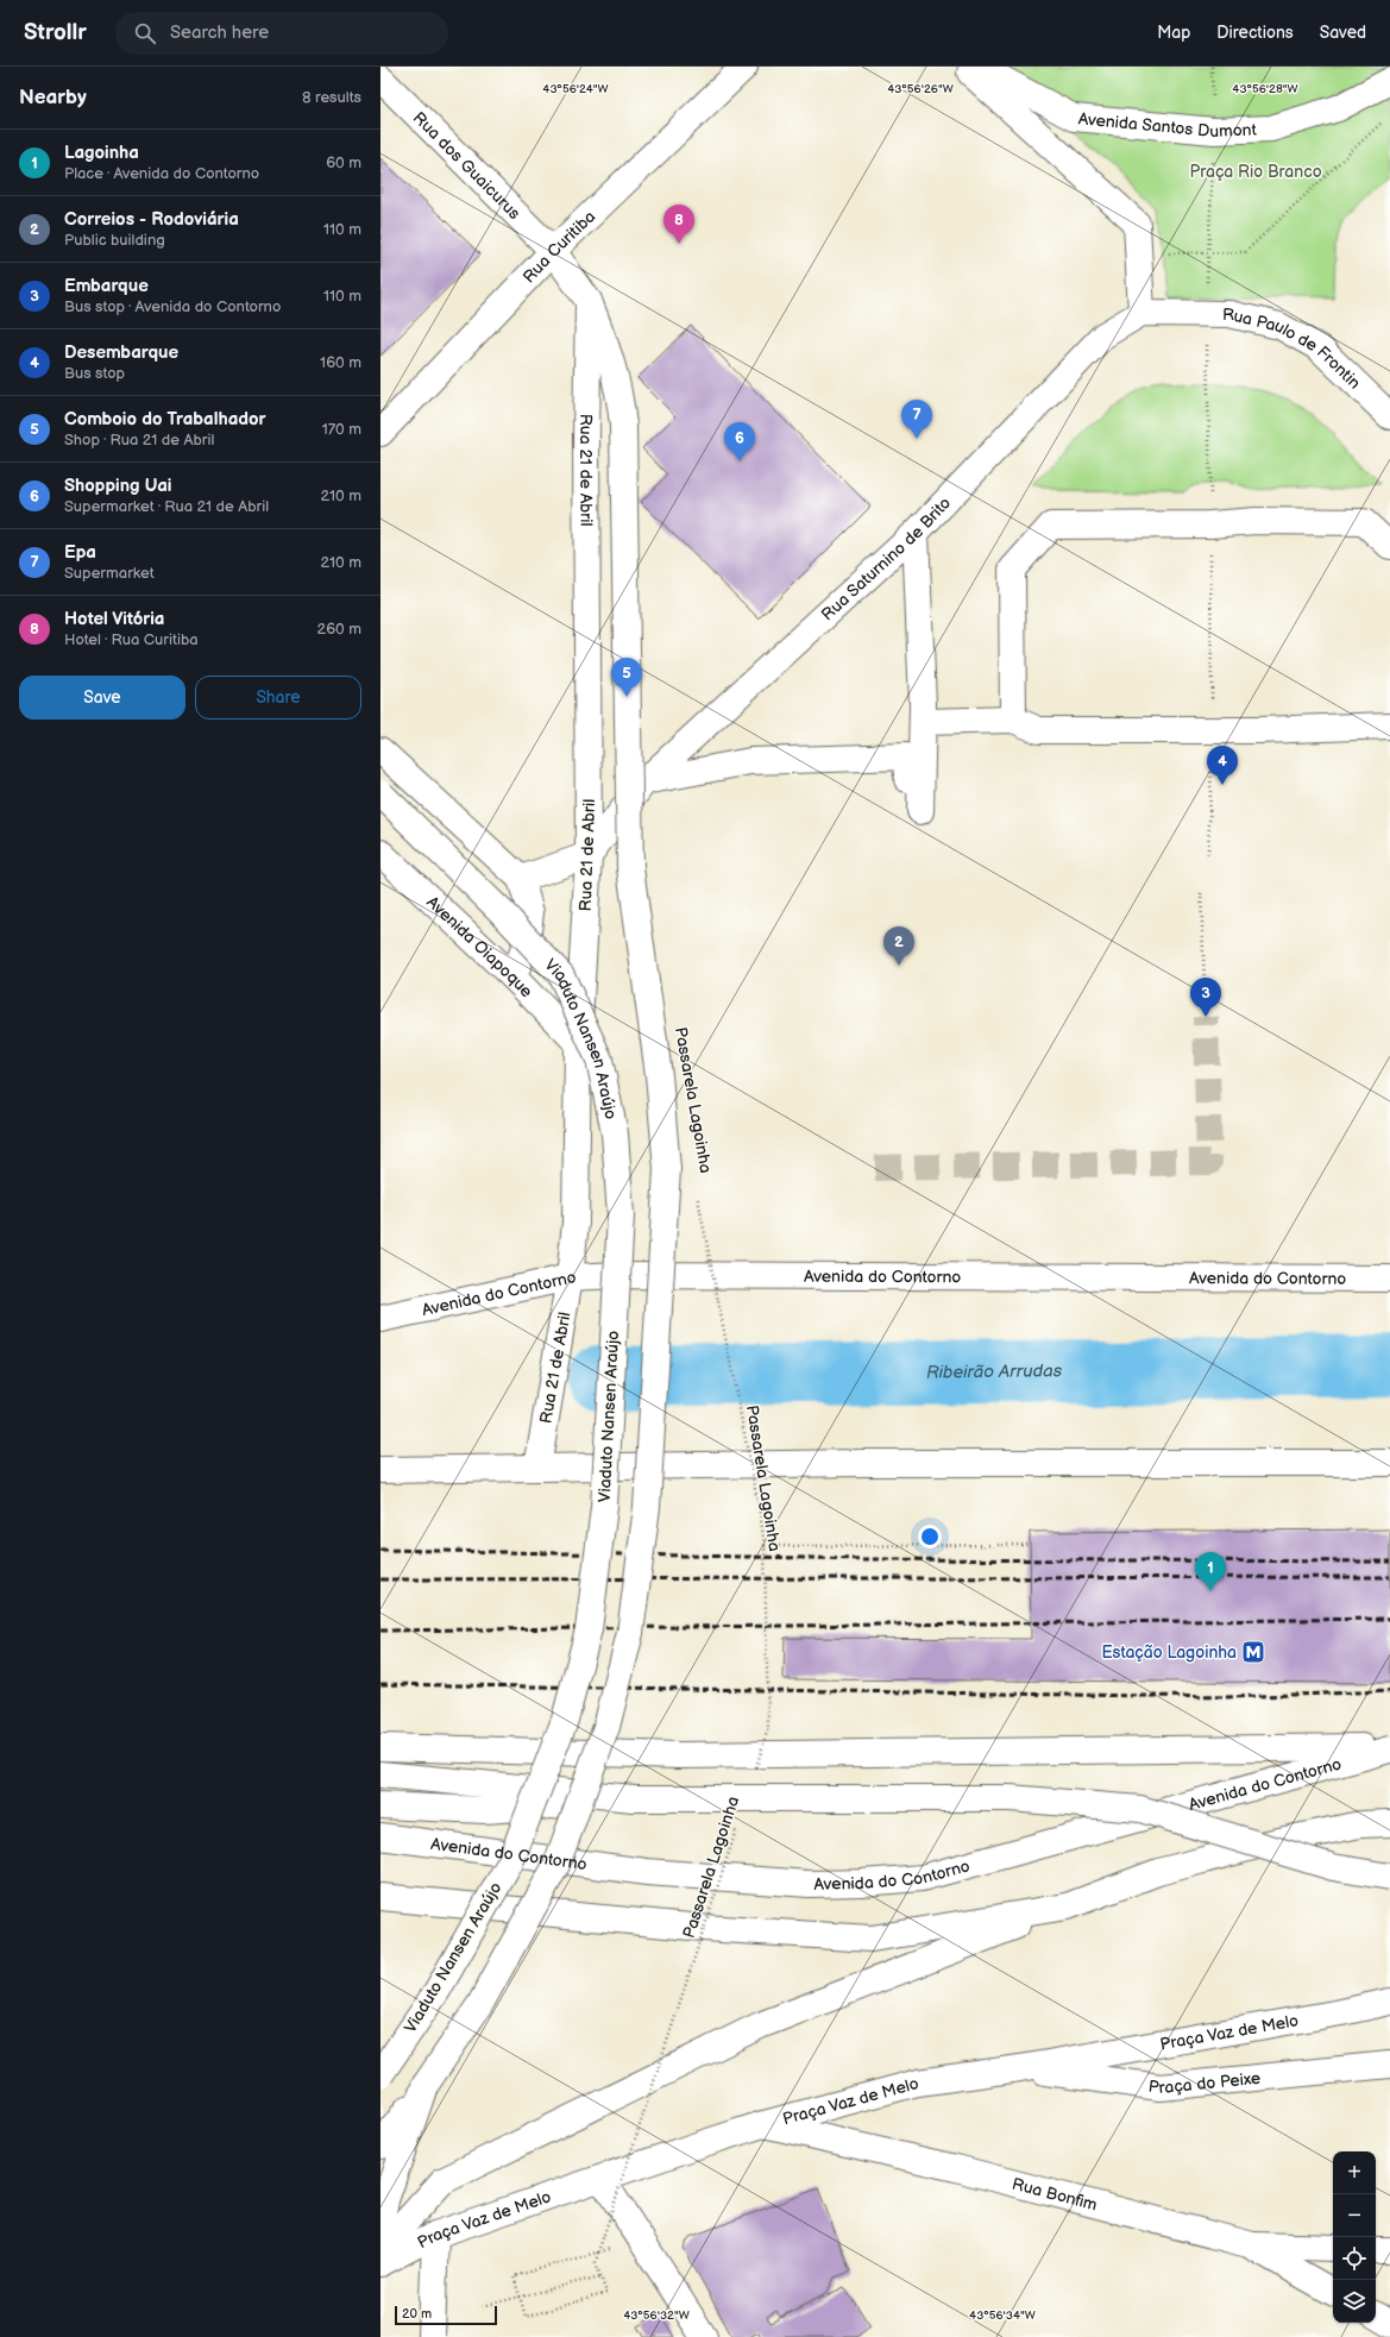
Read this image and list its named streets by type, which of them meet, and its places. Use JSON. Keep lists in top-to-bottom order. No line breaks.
{"streets":{"main road":["Avenida Santos Dumont","Rua dos Guaicurus","Rua Curitiba","Rua Paulo de Frontin","Rua 21 de Abril","Rua Saturnino de Brito","Avenida Oiapoque","Viaduto Nansen Araújo","Avenida do Contorno","Praça Vaz de Melo","Praça do Peixe","Rua Bonfim"],"path":["Passarela Lagoinha"]},"crossings":[["Rua dos Guaicurus","Rua Curitiba"],["Rua 21 de Abril","Rua Saturnino de Brito"],["Rua 21 de Abril","Avenida Oiapoque"],["Rua 21 de Abril","Avenida do Contorno"],["Praça Vaz de Melo","Praça do Peixe"],["Praça Vaz de Melo","Rua Bonfim"]],"water":["Ribeirão Arrudas"],"parks":["Praça Rio Branco"],"places":{"metro station":["Estação Lagoinha"]},"scale_bar":"20 m","page":{"header":"Strollr","search":"Search here","nav":["Map","Directions","Saved"],"heading":["Nearby","8 results"],"list":[{"mark":"1","name":"Lagoinha","note":"Place · Avenida do Contorno","value":"60 m"},{"mark":"2","name":"Correios - Rodoviária","note":"Public building","value":"110 m"},{"mark":"3","name":"Embarque","note":"Bus stop · Avenida do Contorno","value":"110 m"},{"mark":"4","name":"Desembarque","note":"Bus stop","value":"160 m"},{"mark":"5","name":"Comboio do Trabalhador","note":"Shop · Rua 21 de Abril","value":"170 m"},{"mark":"6","name":"Shopping Uai","note":"Supermarket · Rua 21 de Abril","value":"210 m"},{"mark":"7","name":"Epa","note":"Supermarket","value":"210 m"},{"mark":"8","name":"Hotel Vitória","note":"Hotel · Rua Curitiba","value":"260 m"}],"pins":["8","7","6","5","4","2","3","1"],"buttons":["Save","Share"],"map_buttons":["+","−"],"scale":"20 m"},"coordinates":["43°56'24\"W","43°56'26\"W","43°56'28\"W","43°56'32\"W","43°56'34\"W"]}
